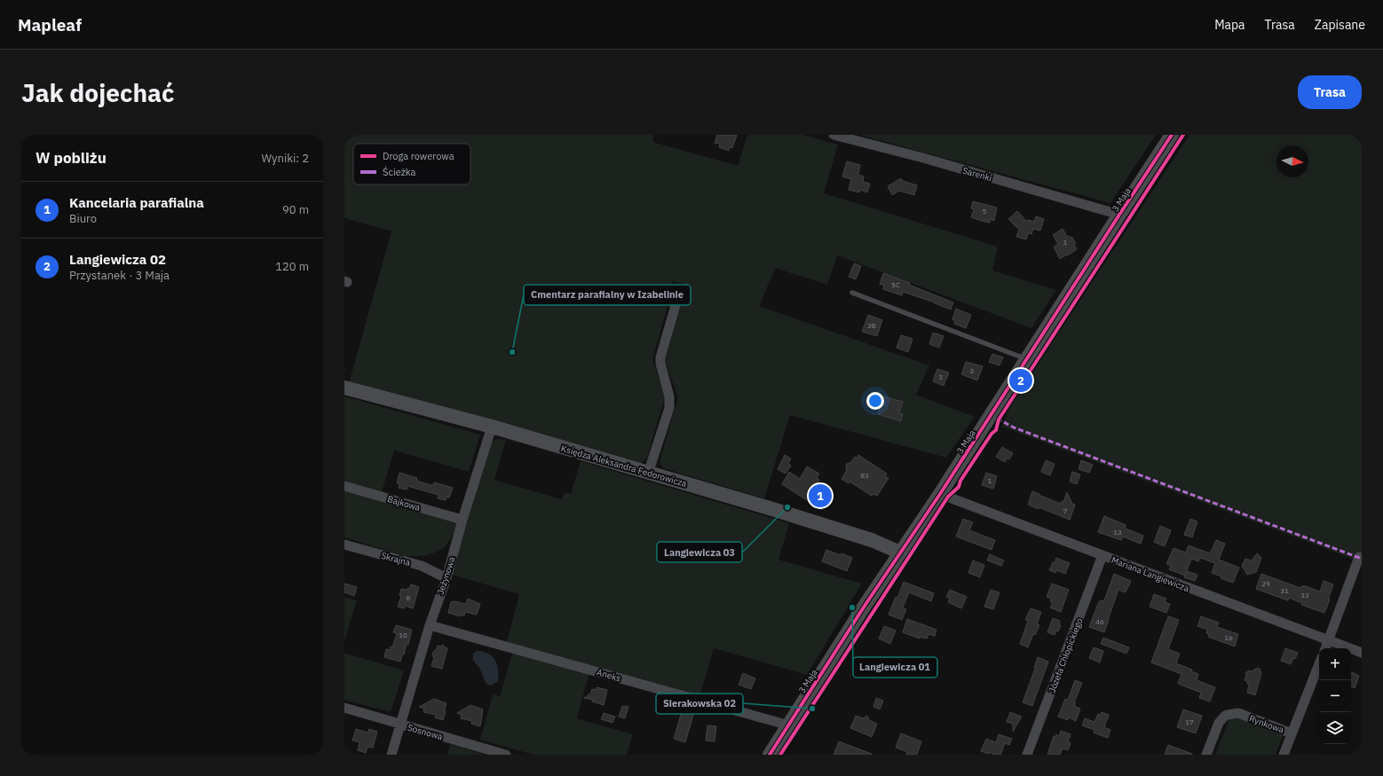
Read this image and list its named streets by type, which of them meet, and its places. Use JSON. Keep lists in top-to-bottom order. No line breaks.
{"streets":{"street":["Sarenki","3 Maja","Księdza Aleksandra Fedorowicza","Bajkowa","Skrajna","Mariana Langiewicza","Jeżynowa","Józefa Chłopickiego","Aneks","Rynkowa","Sosnowa"]},"crossings":[["Sarenki","3 Maja"],["3 Maja","Księdza Aleksandra Fedorowicza"],["3 Maja","Mariana Langiewicza"],["3 Maja","Aneks"],["Księdza Aleksandra Fedorowicza","Jeżynowa"],["Bajkowa","Jeżynowa"],["Skrajna","Jeżynowa"],["Mariana Langiewicza","Józefa Chłopickiego"],["Jeżynowa","Aneks"],["Jeżynowa","Sosnowa"]],"places":["Cmentarz parafialny w Izabelinie","Langiewicza 03","Langiewicza 01","Sierakowska 02"],"house_numbers":["5","1","5C","3B","3","1","83","1","7","13","29","31","33","8","46","10","16","17"],"legend":["Droga rowerowa","Ścieżka"],"north":"right","page":{"header":"Mapleaf","nav":["Mapa","Trasa","Zapisane"],"buttons":"Trasa","title":"Jak dojechać","heading":["W pobliżu","Wyniki: 2"],"list":[{"mark":"1","name":"Kancelaria parafialna","note":"Biuro","value":"90 m"},{"mark":"2","name":"Langiewicza 02","note":"Przystanek · 3 Maja","value":"120 m"}],"pins":["2","1"],"map_buttons":["+","−"]}}
